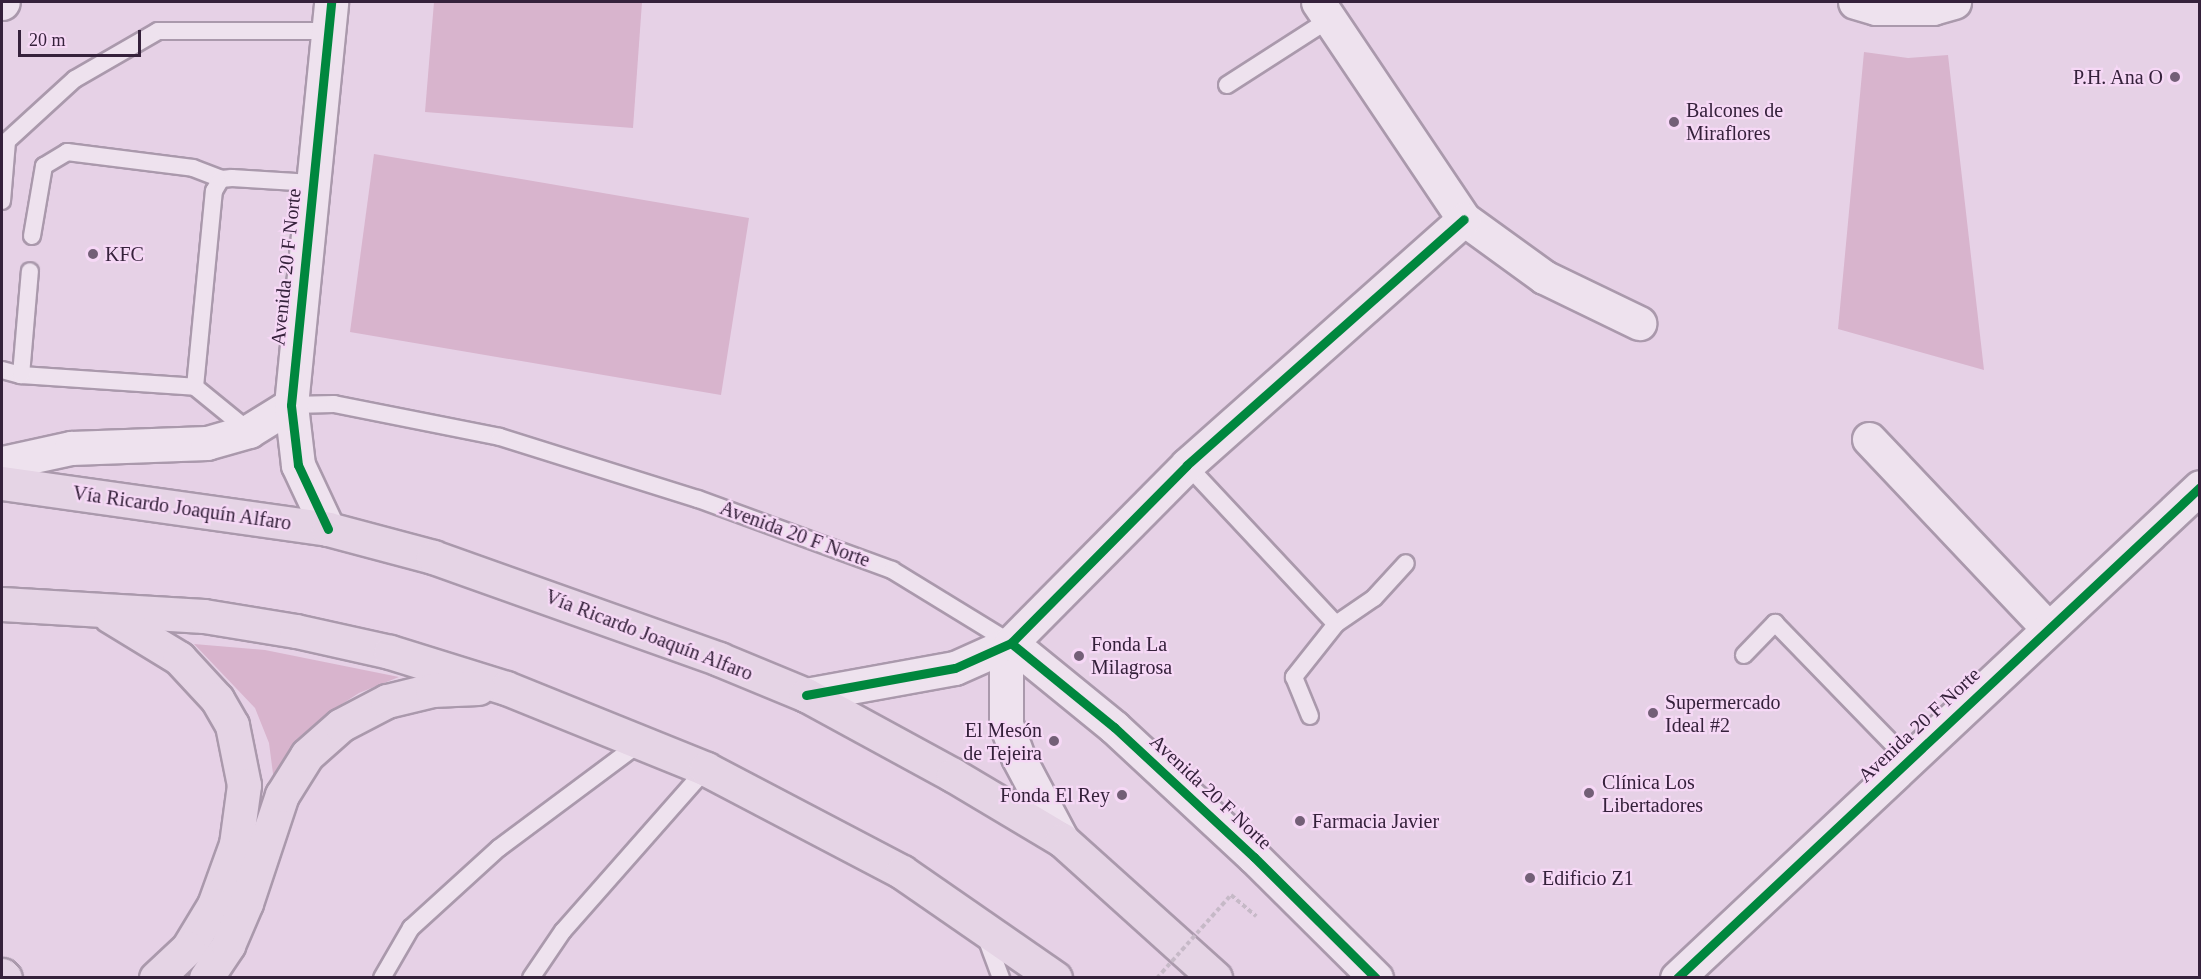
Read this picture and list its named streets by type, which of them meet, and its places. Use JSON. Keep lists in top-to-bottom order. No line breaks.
{"streets":{"main road":["Vía Ricardo Joaquín Alfaro"],"street":["Avenida 20 F Norte"]},"crossings":[["Avenida 20 F Norte","Vía Ricardo Joaquín Alfaro"]],"places":["P.H. Ana O","Balcones de Miraflores","KFC","Fonda La Milagrosa","Supermercado Ideal #2","El Mesón de Tejeira","Clínica Los Libertadores","Fonda El Rey","Farmacia Javier","Edificio Z1"],"scale_bar":"20 m"}
